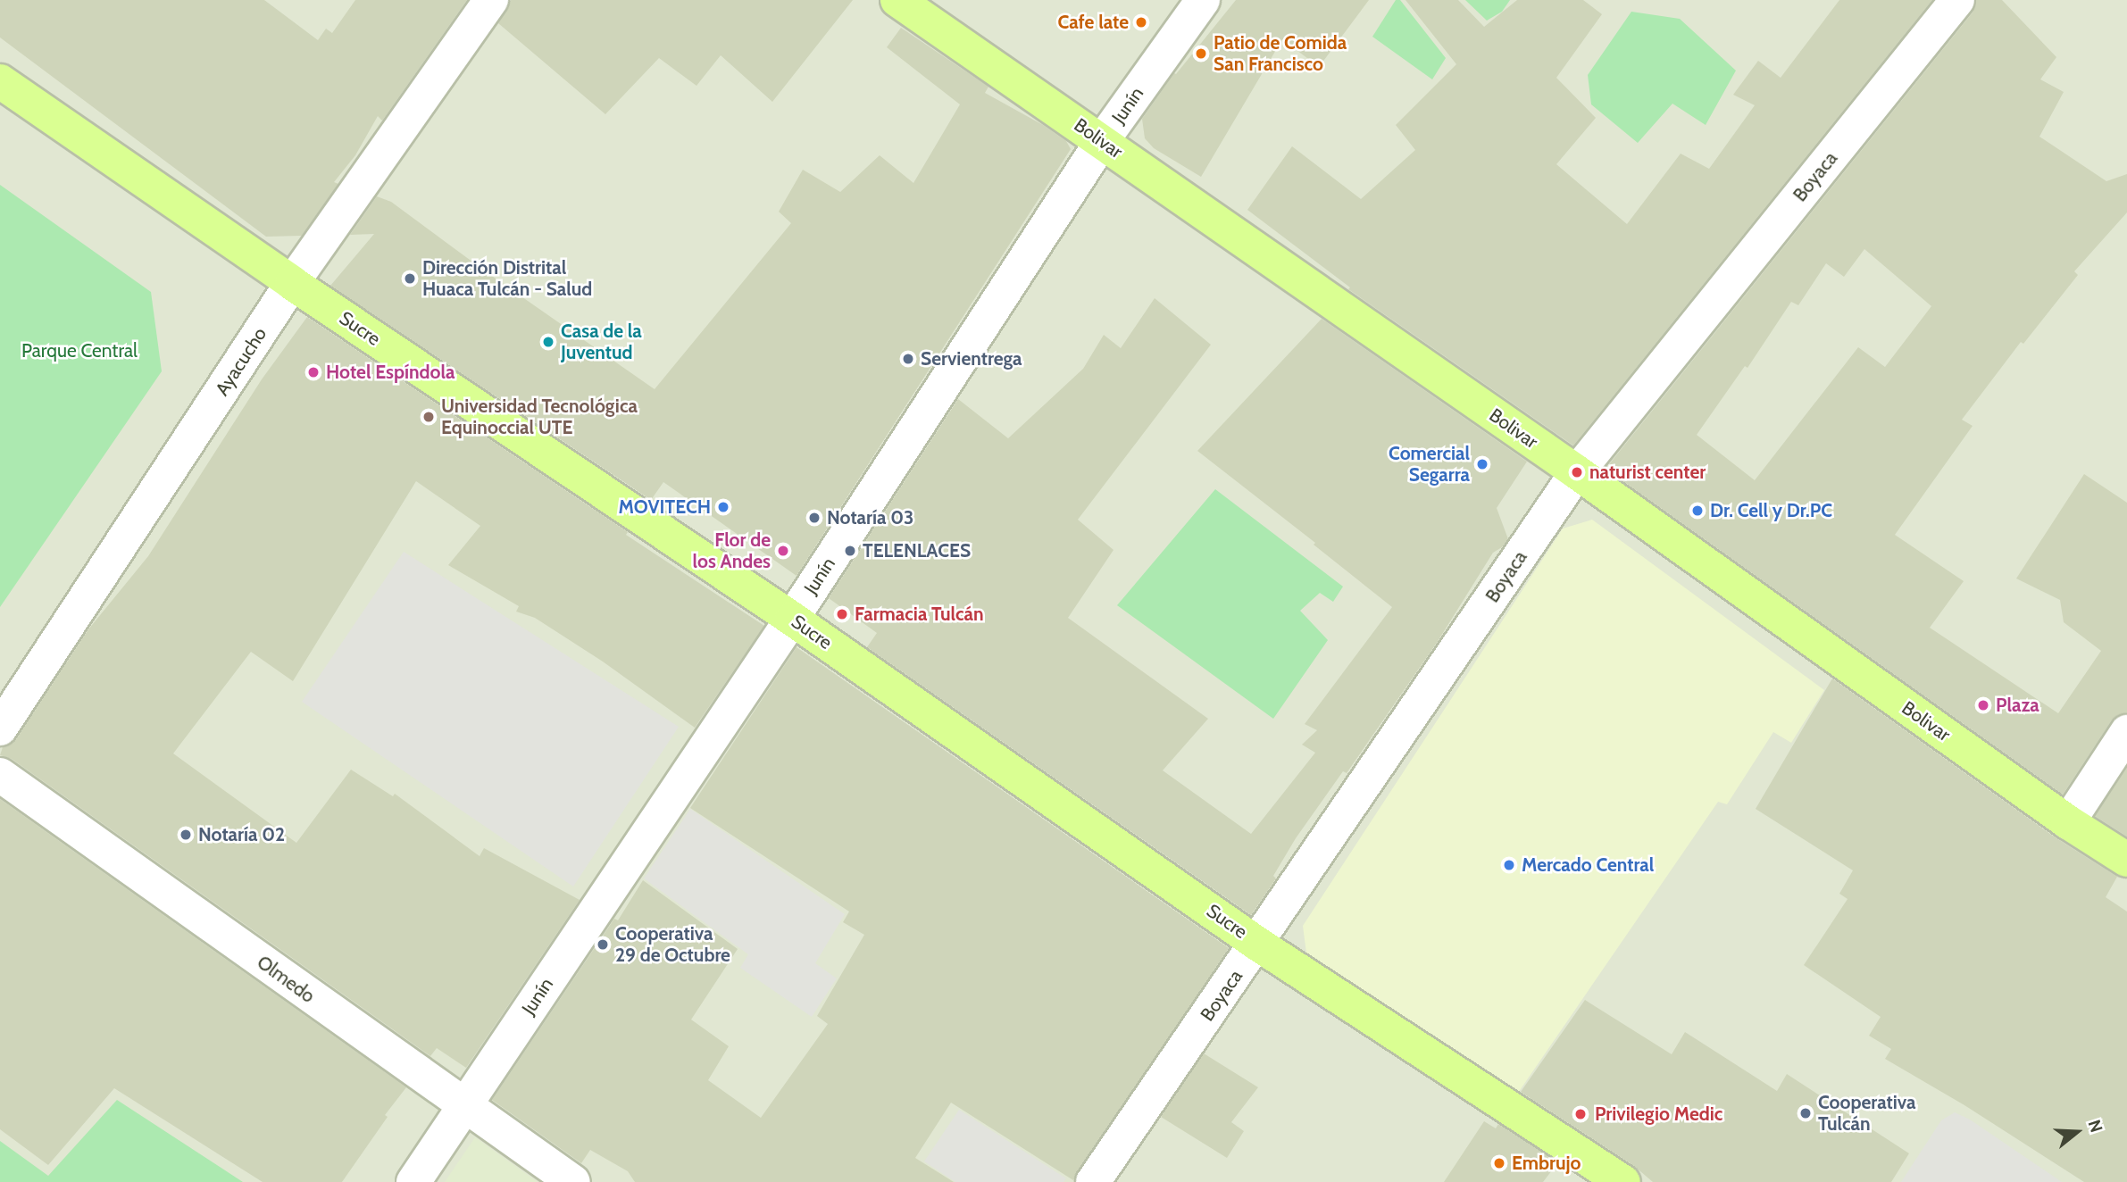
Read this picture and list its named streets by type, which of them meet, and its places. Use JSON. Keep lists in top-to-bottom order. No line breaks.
{"streets":{"main road":["Bolivar","Sucre"],"street":["Junín","Boyaca","Ayacucho","Olmedo"]},"crossings":[["Junín","Bolivar"],["Junín","Sucre"],["Junín","Olmedo"],["Bolivar","Boyaca"],["Boyaca","Sucre"],["Sucre","Ayacucho"]],"parks":["Parque Central"],"places":["Cafe late","Patio de Comida San Francisco","Dirección Distrital Huaca Tulcán - Salud","Casa de la Juventud","Servientrega","Hotel Espíndola","Universidad Tecnológica Equinoccial UTE","Comercial Segarra","naturist center","MOVITECH","Dr. Cell y Dr.PC","Notaría 03","Flor de los Andes","TELENLACES","Farmacia Tulcán","Plaza","Notaría 02","Mercado Central","Cooperativa 29 de Octubre","Cooperativa Tulcán","Privilegio Medic","Embrujo"],"north":"right"}
